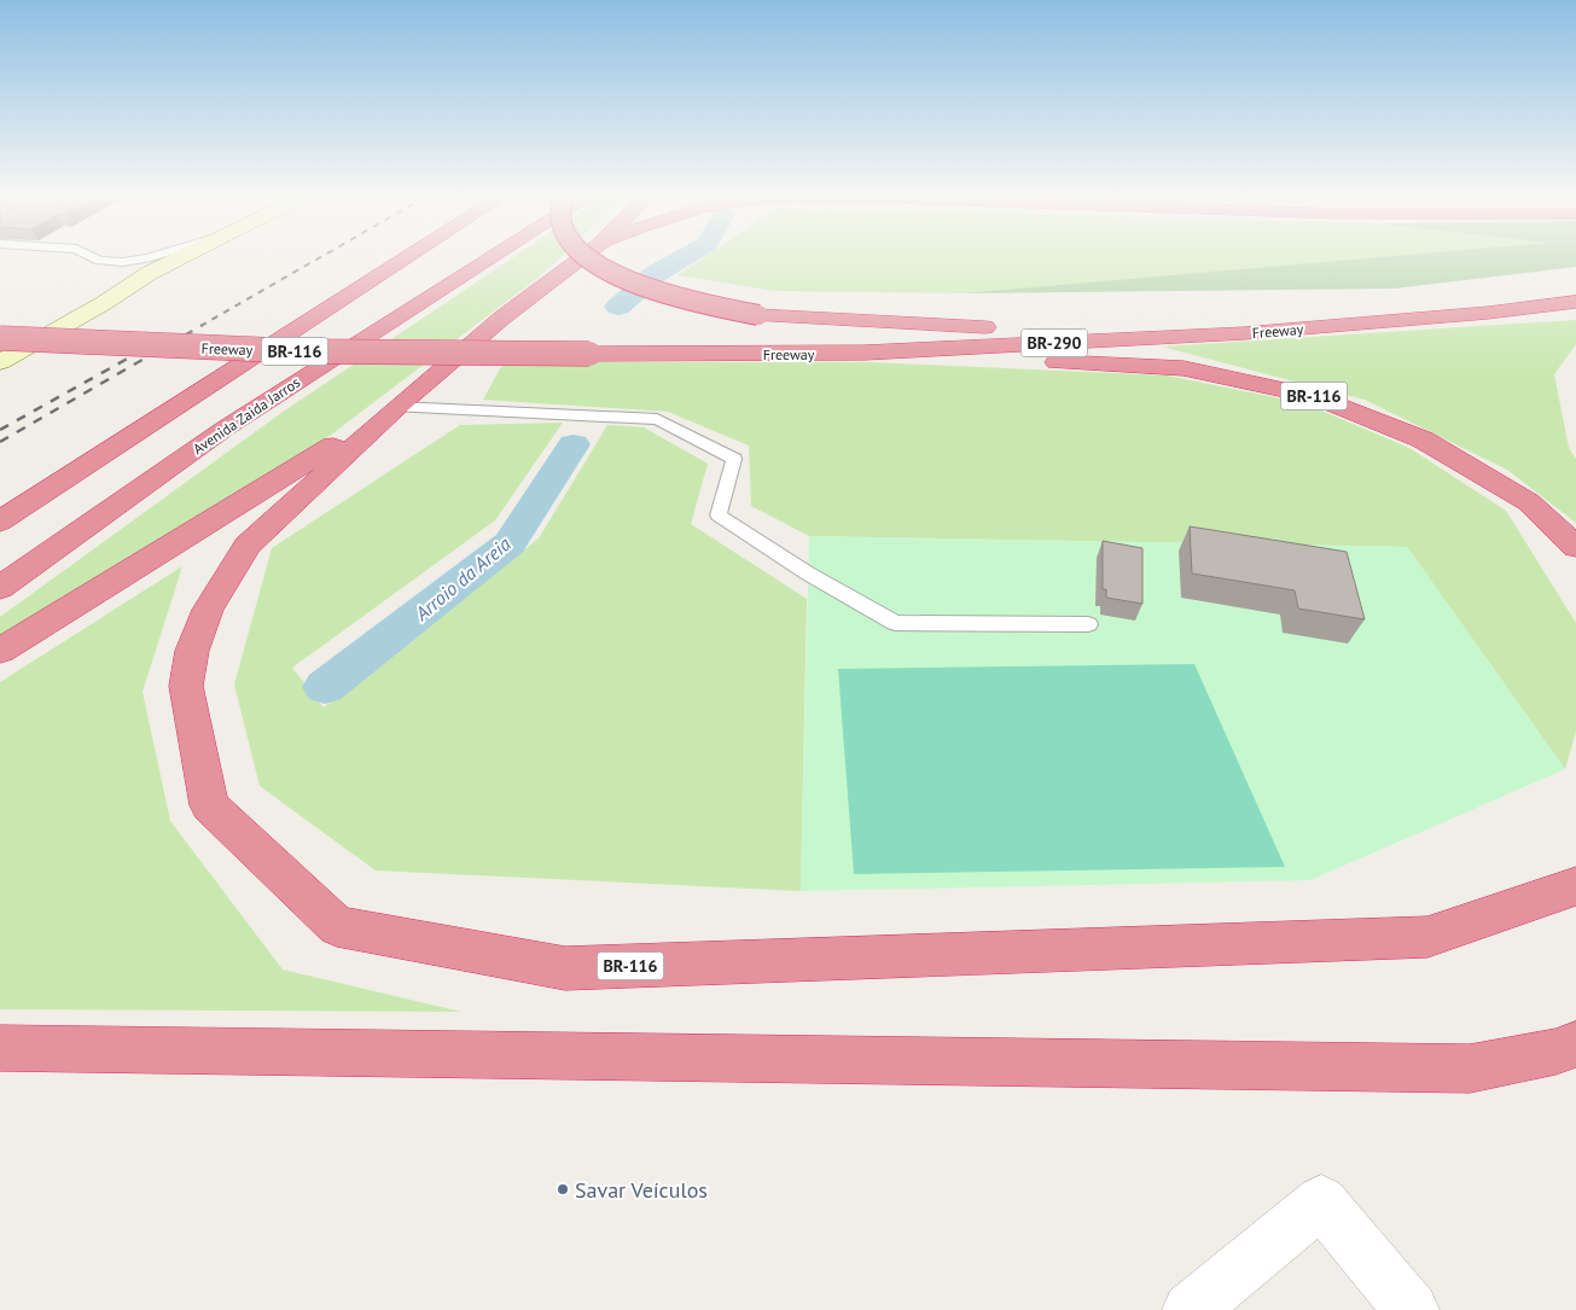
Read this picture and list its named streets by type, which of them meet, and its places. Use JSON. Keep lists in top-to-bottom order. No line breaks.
{"streets":{"highway":["Freeway","BR-290","BR-116","Avenida Zaida Jarros"]},"crossings":[["Freeway","BR-116"]],"water":["Arroio da Areia"],"places":["Savar Veículos"]}
